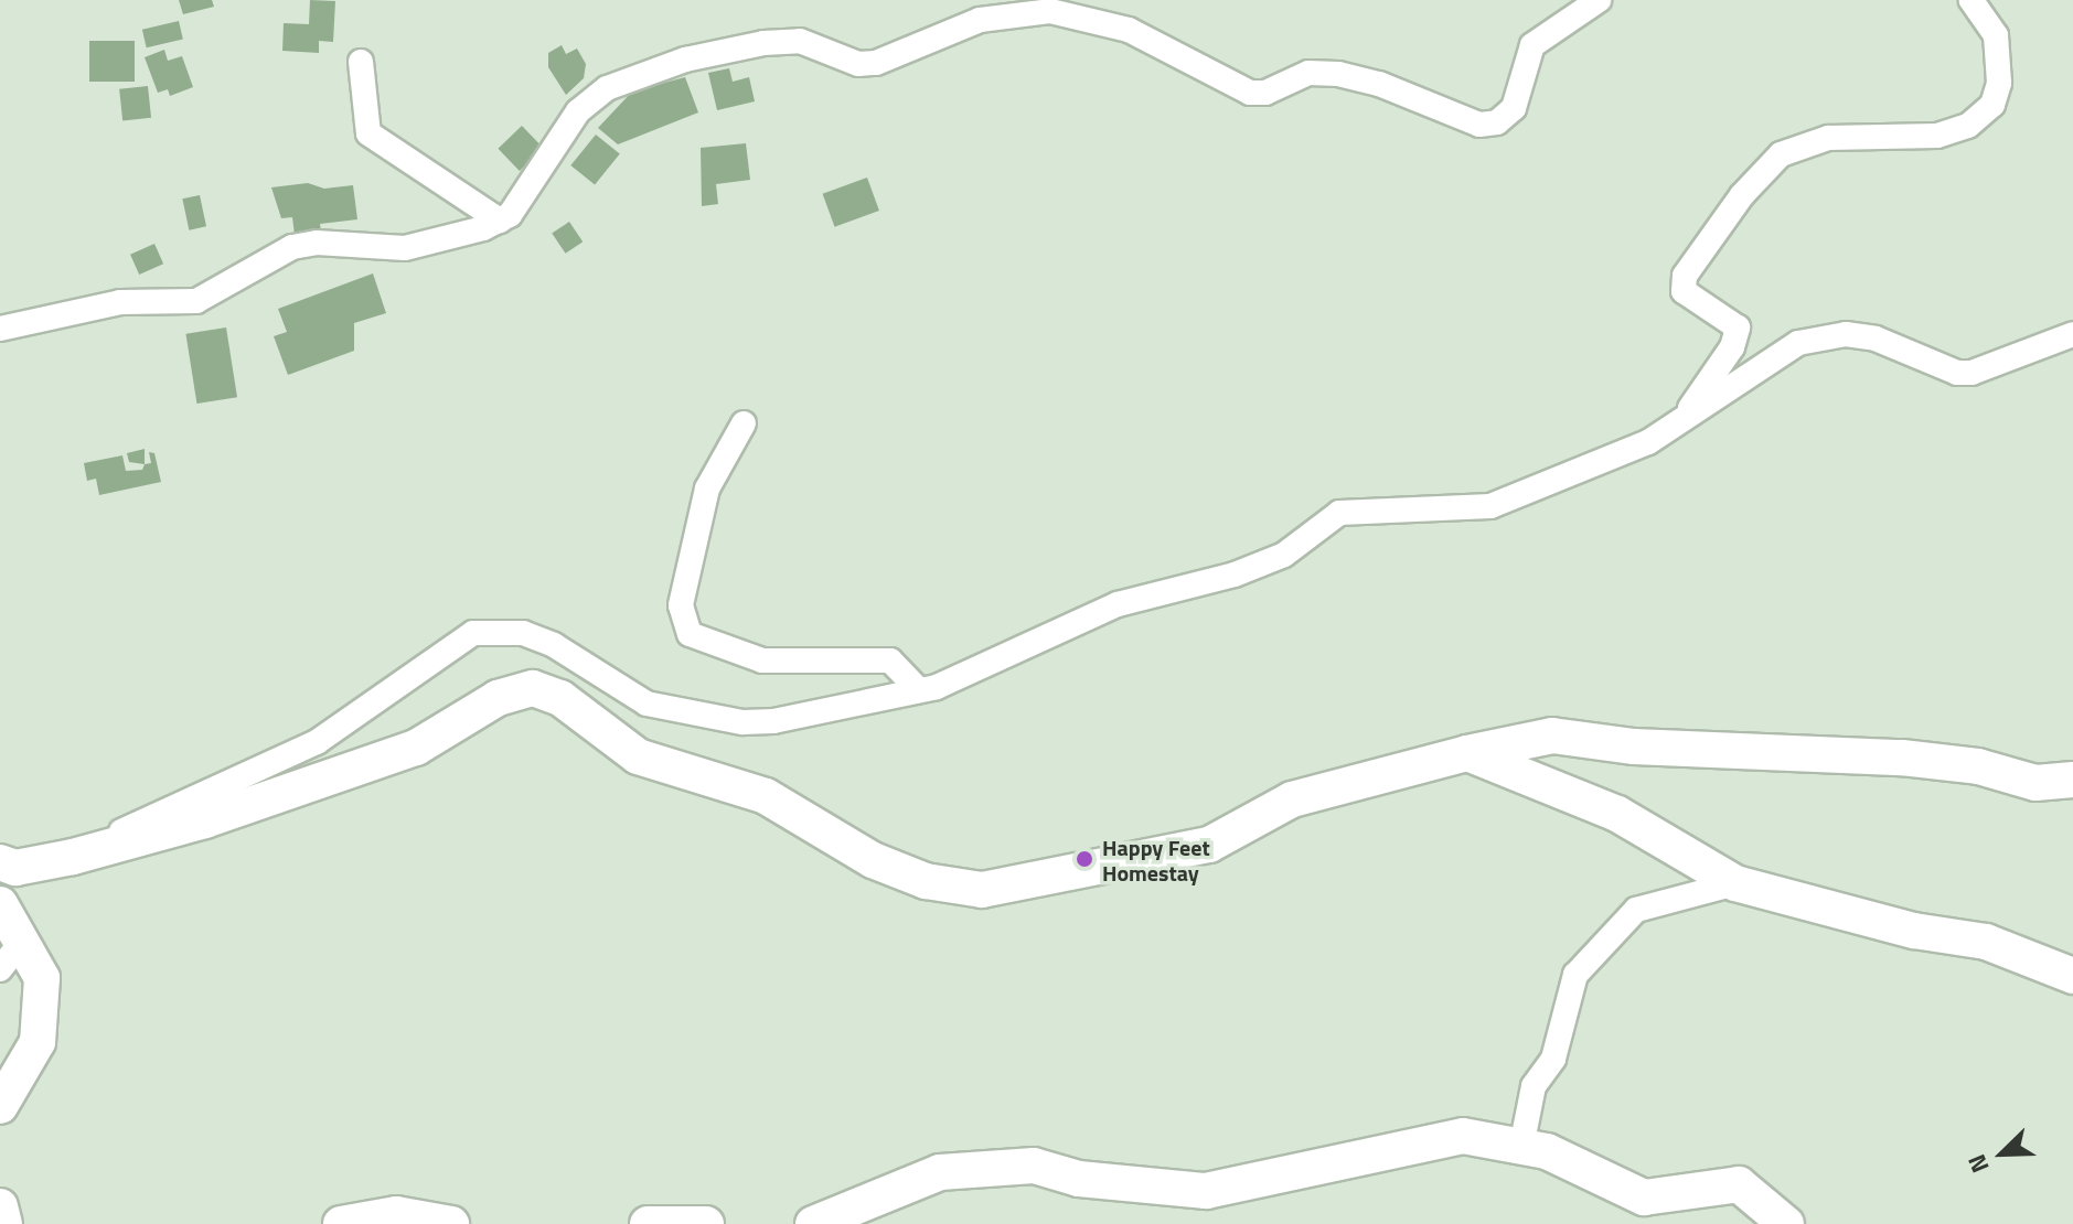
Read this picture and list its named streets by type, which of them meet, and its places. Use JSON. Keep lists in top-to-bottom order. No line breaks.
{"places":["Happy Feet Homestay"],"north":"bottom left"}
